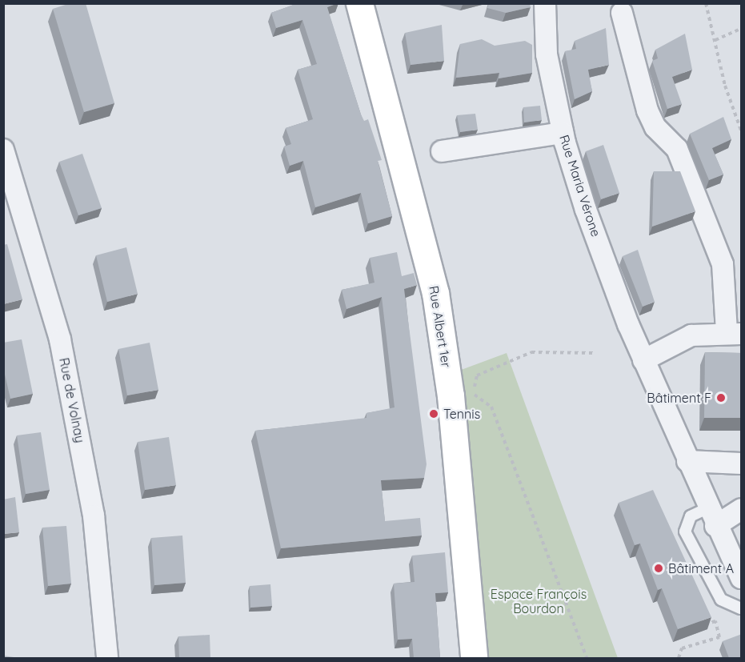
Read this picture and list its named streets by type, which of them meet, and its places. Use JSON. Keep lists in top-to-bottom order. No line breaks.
{"streets":{"main road":["Rue Albert 1er"],"street":["Rue Maria Vérone","Rue de Volnay"]},"parks":["Espace François Bourdon"],"places":["Bâtiment F","Tennis","Bâtiment A"]}
